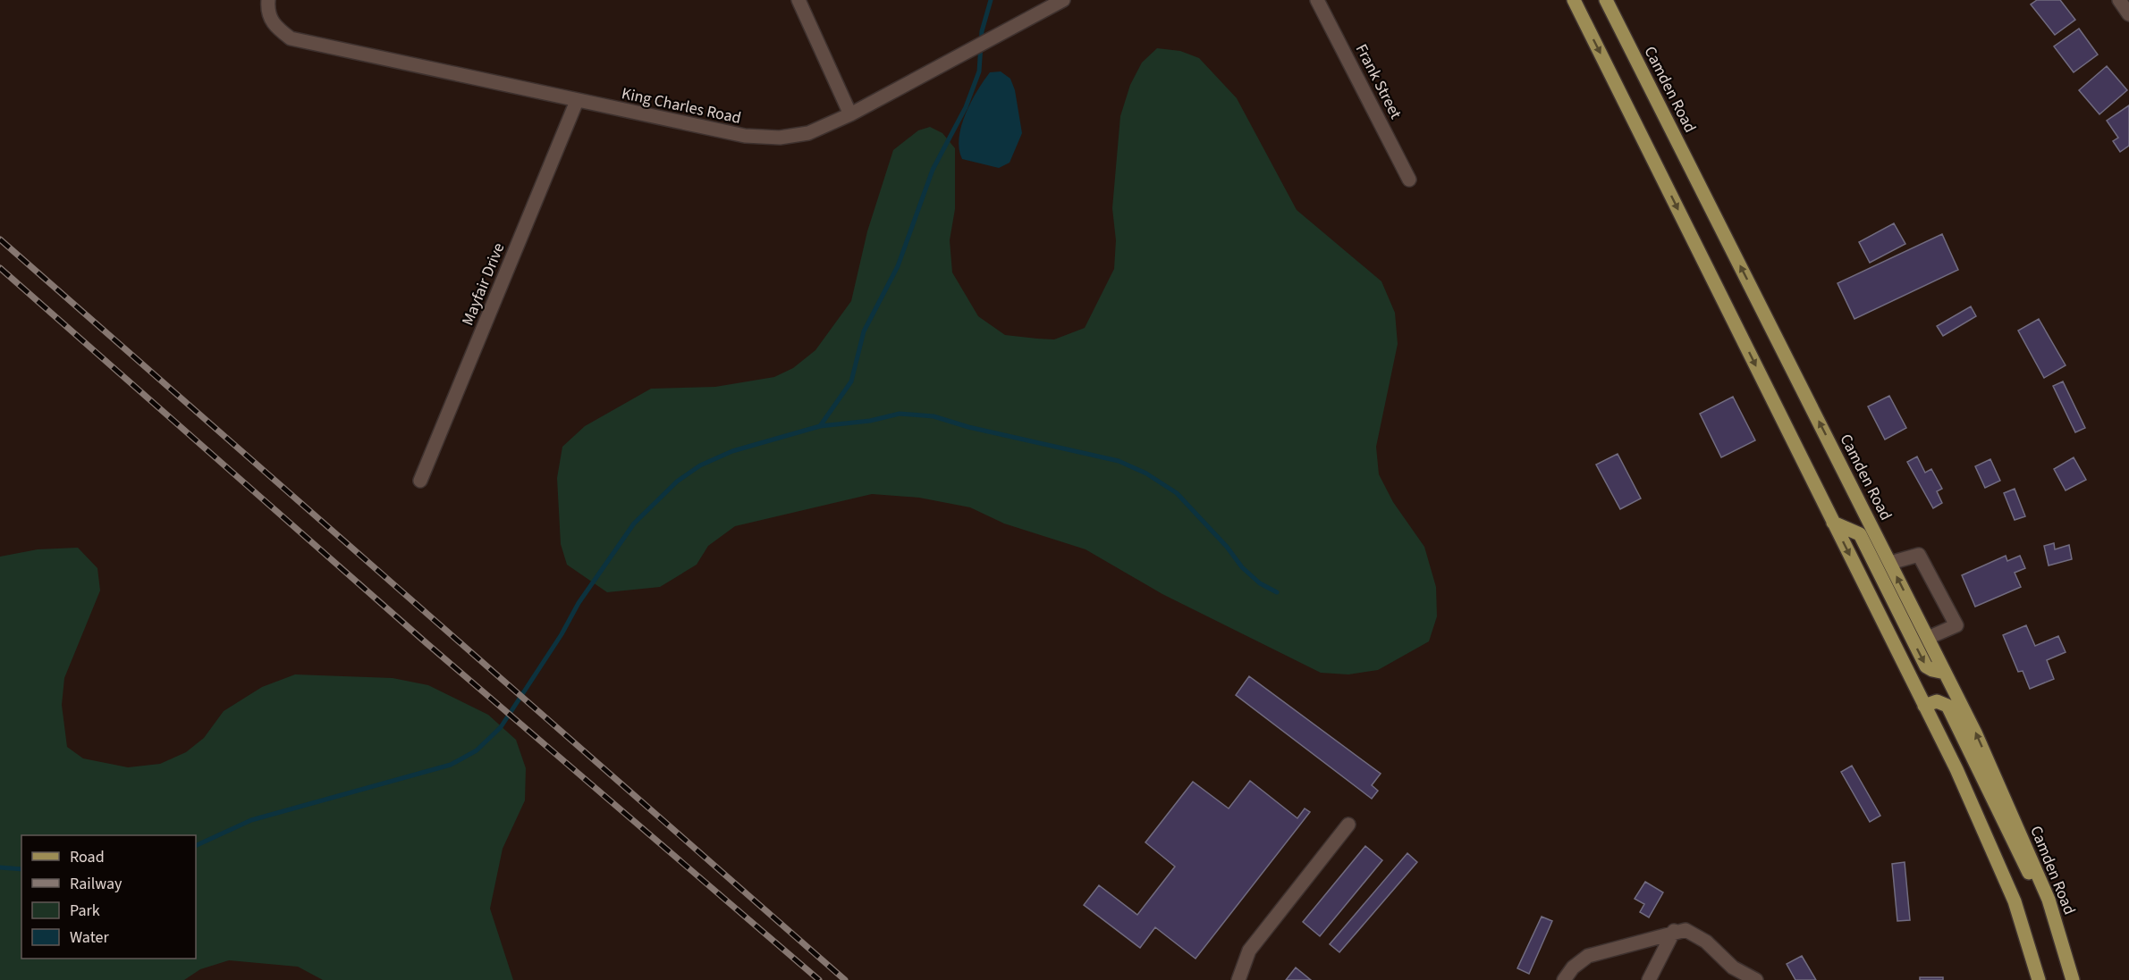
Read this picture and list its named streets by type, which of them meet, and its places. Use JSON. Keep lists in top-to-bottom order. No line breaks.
{"streets":{"main road":["Camden Road"],"street":["Frank Street","King Charles Road","Mayfair Drive"]},"crossings":[["King Charles Road","Mayfair Drive"]],"legend":["Road","Railway","Park","Water"]}
